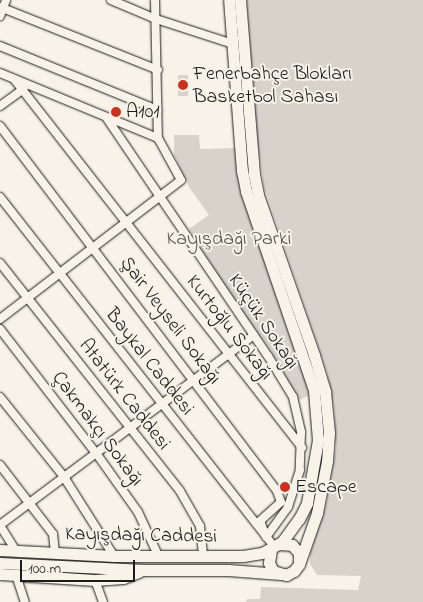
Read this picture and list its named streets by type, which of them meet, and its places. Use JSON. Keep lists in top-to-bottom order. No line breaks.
{"streets":{"main road":["Kayışdağı Caddesi"],"street":["Şair Veyseli Sokağı","Küçük Sokağı","Kurtoğlu Sokağı","Baykal Caddesi","Atatürk Caddesi","Çakmakçı Sokağı"]},"crossings":[["Şair Veyseli Sokağı","Baykal Caddesi"],["Küçük Sokağı","Kurtoğlu Sokağı"],["Baykal Caddesi","Kayışdağı Caddesi"],["Atatürk Caddesi","Kayışdağı Caddesi"],["Çakmakçı Sokağı","Kayışdağı Caddesi"]],"parks":["Kayışdağı Parki"],"places":["Fenerbahçe Blokları Basketbol Sahası","A101","Escape"],"scale_bar":"100 m"}
